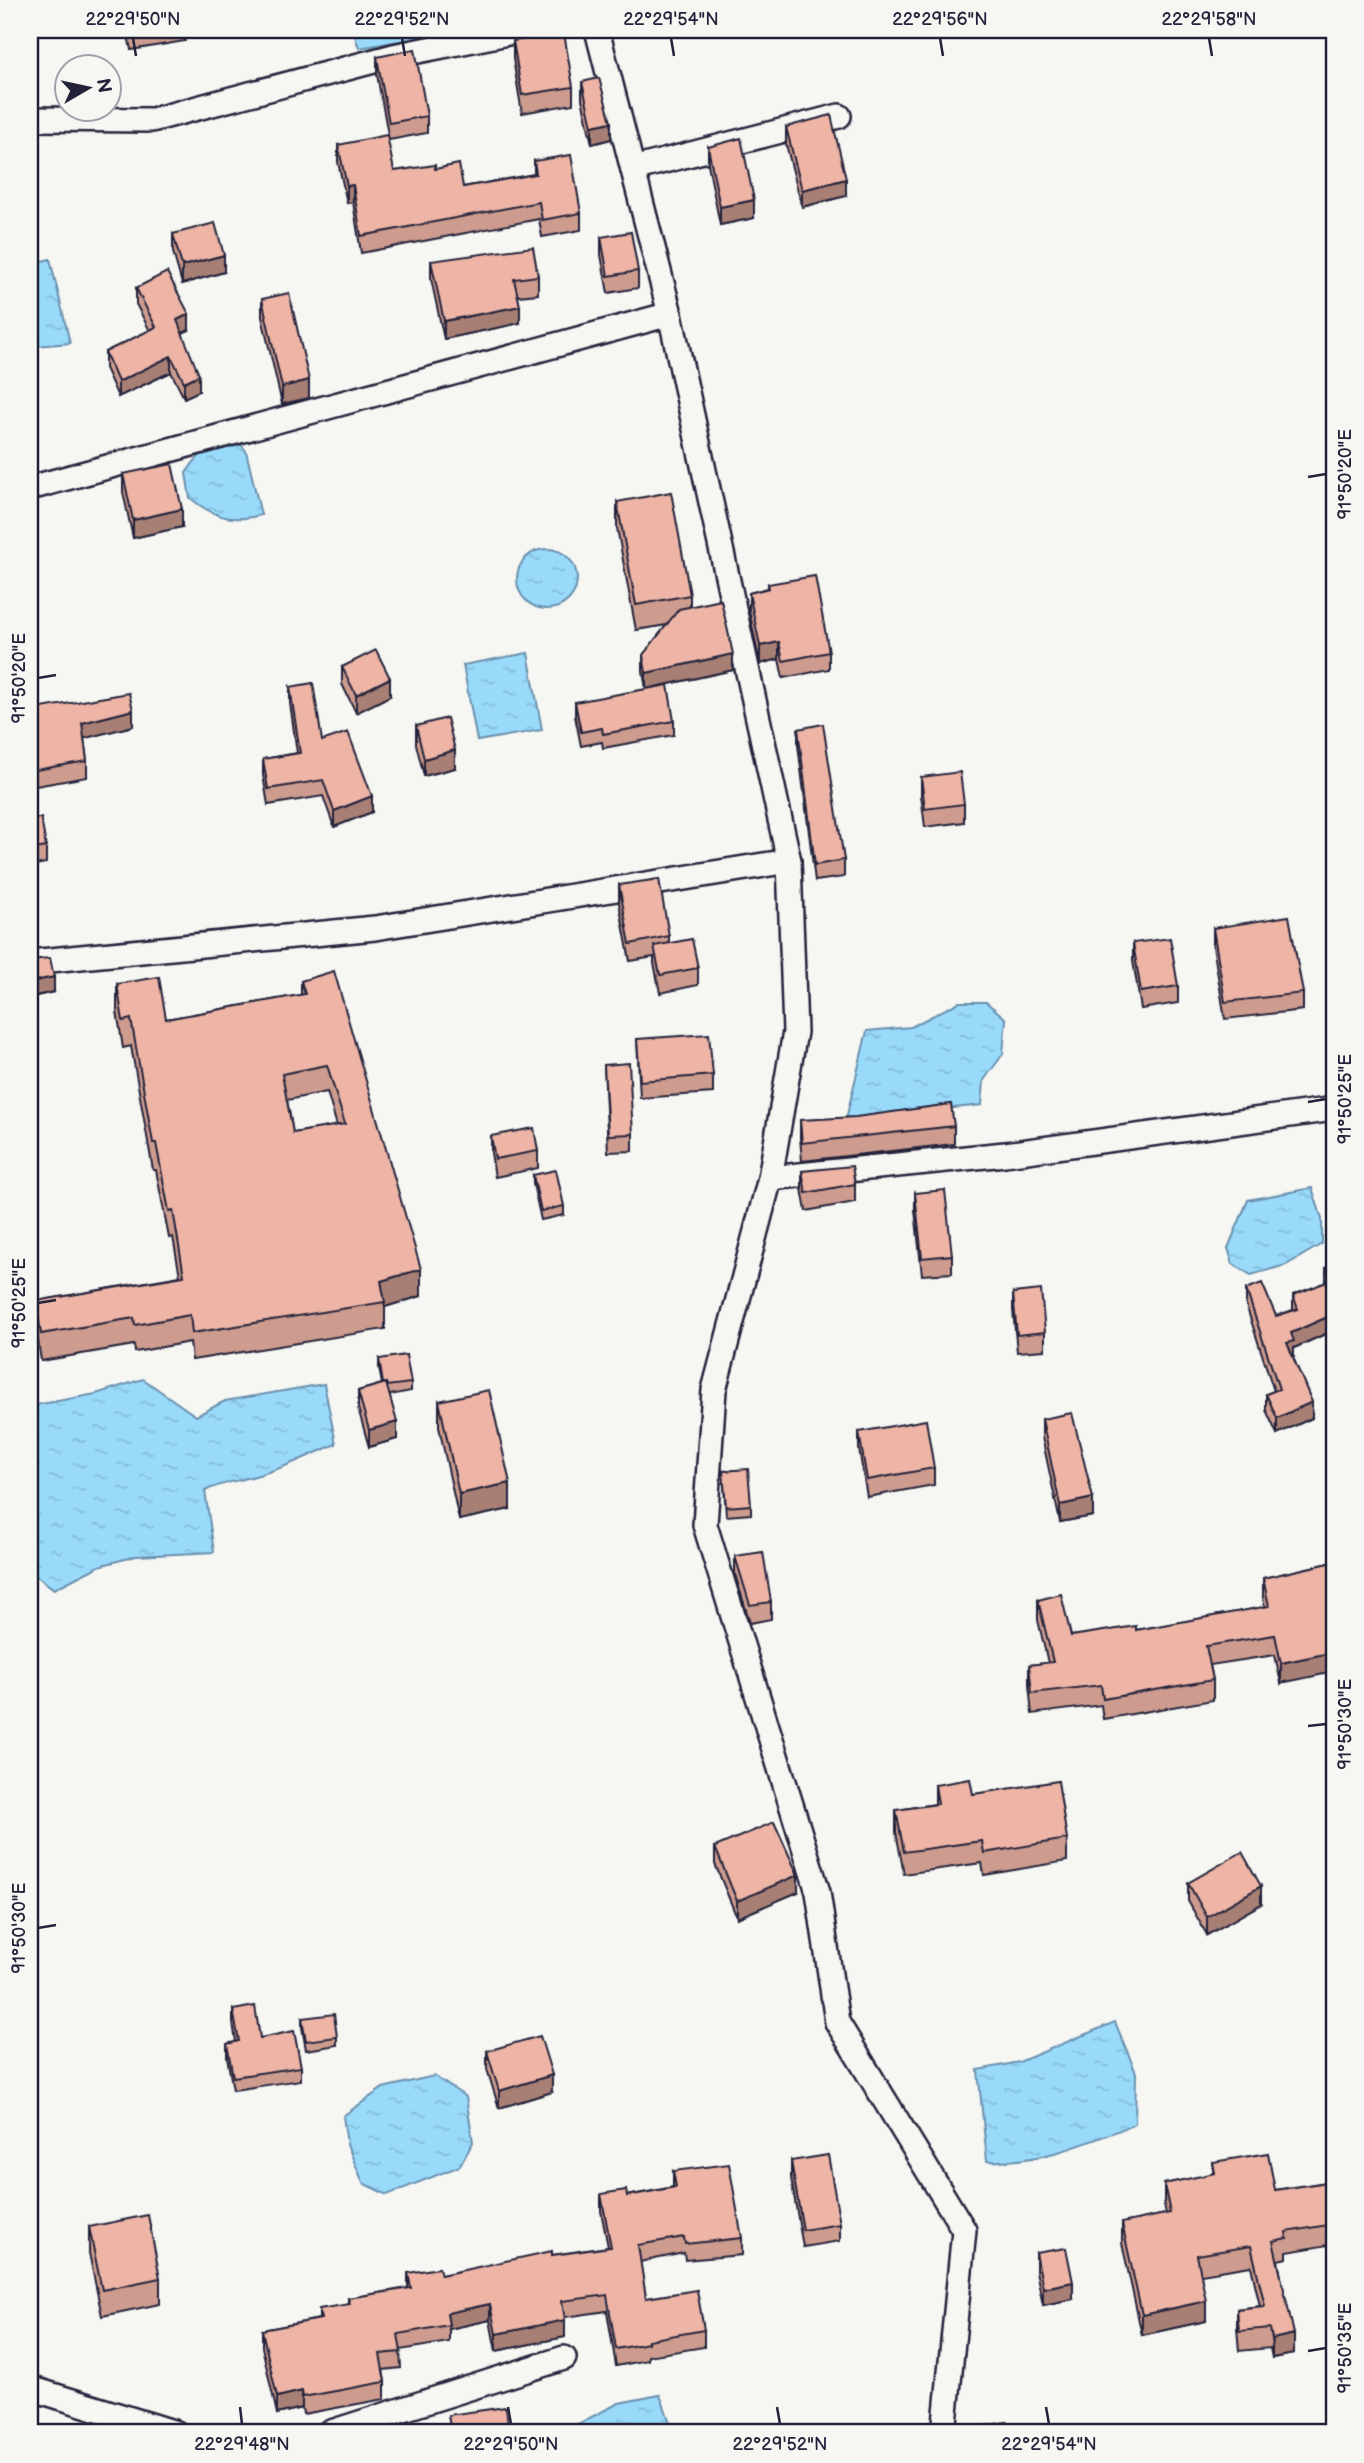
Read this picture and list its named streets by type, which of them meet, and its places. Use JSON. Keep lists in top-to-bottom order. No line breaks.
{"north":"right","coordinates":["22°29'50\"N","22°29'52\"N","22°29'54\"N","22°29'56\"N","22°29'58\"N","91°50'20\"E","91°50'25\"E","91°50'30\"E","91°50'35\"E","22°29'48\"N"]}
